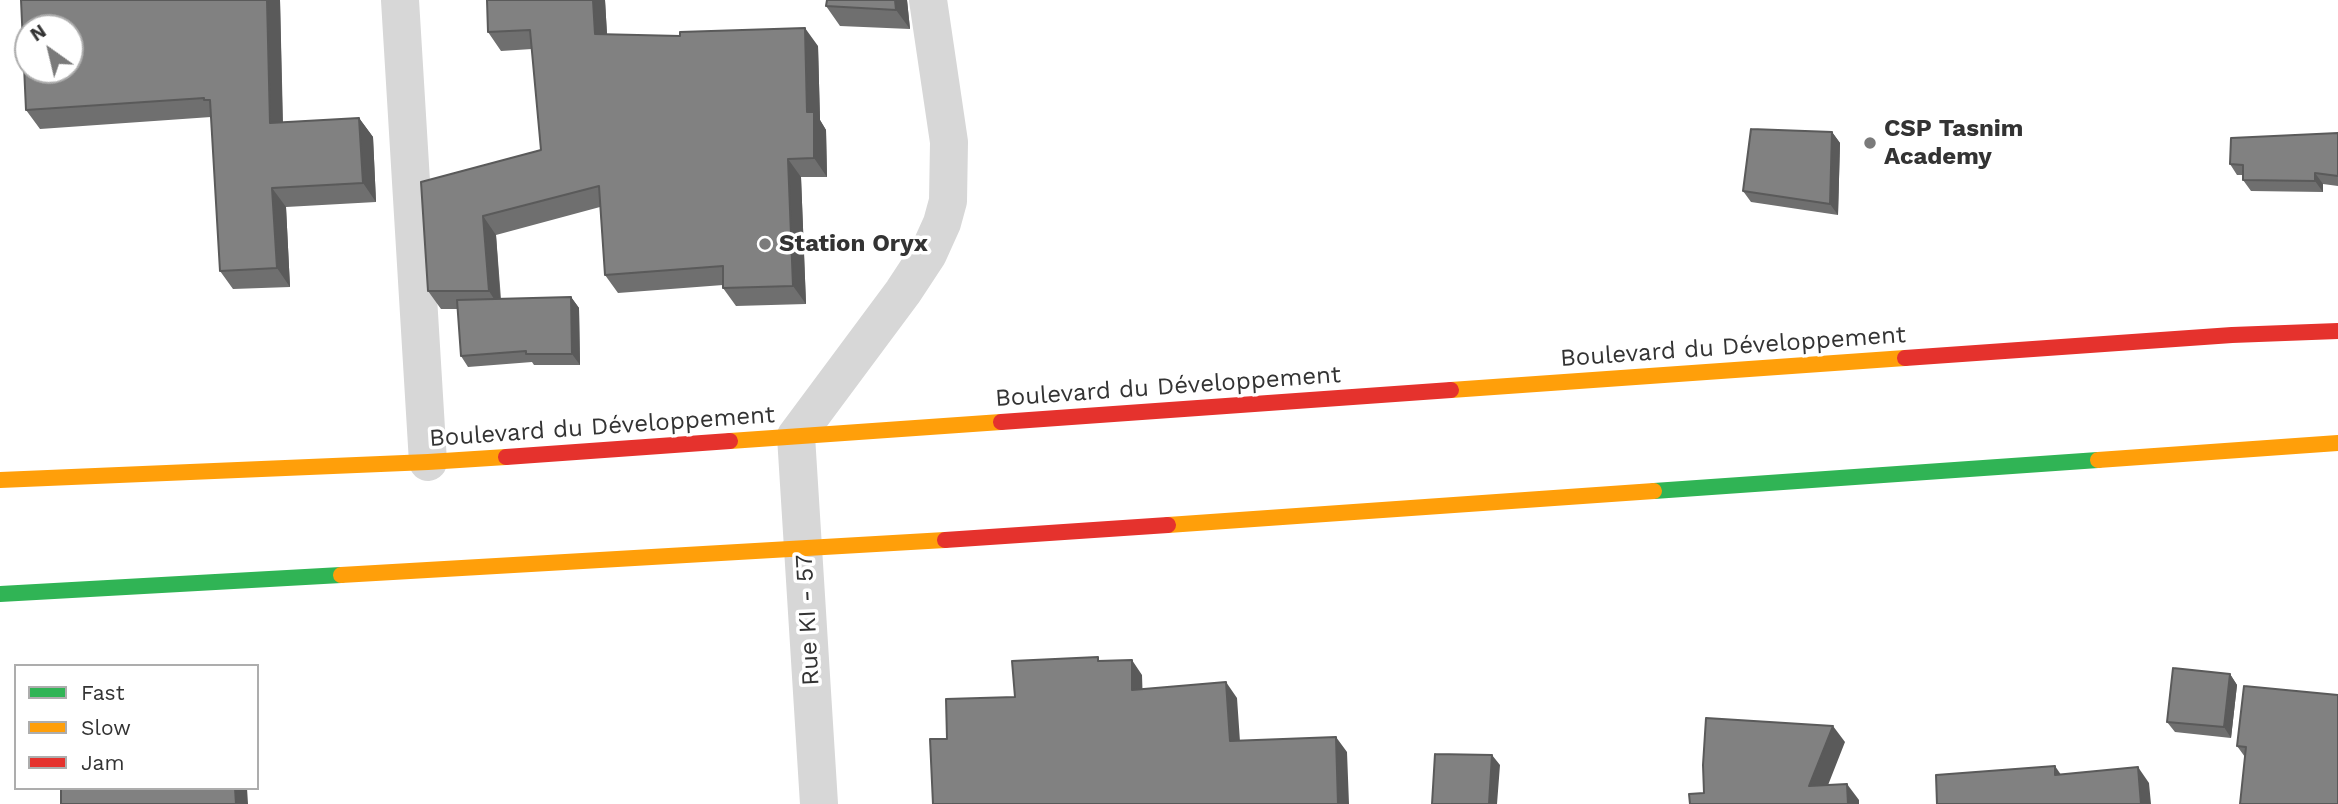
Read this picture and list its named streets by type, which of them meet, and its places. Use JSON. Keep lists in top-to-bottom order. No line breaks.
{"streets":{"highway":["Boulevard du Développement"],"street":["Rue KI - 57"]},"crossings":[["Boulevard du Développement","Rue KI - 57"]],"places":["CSP Tasnim Academy","Station Oryx"],"legend":["Fast","Slow","Jam"],"north":"top left"}
